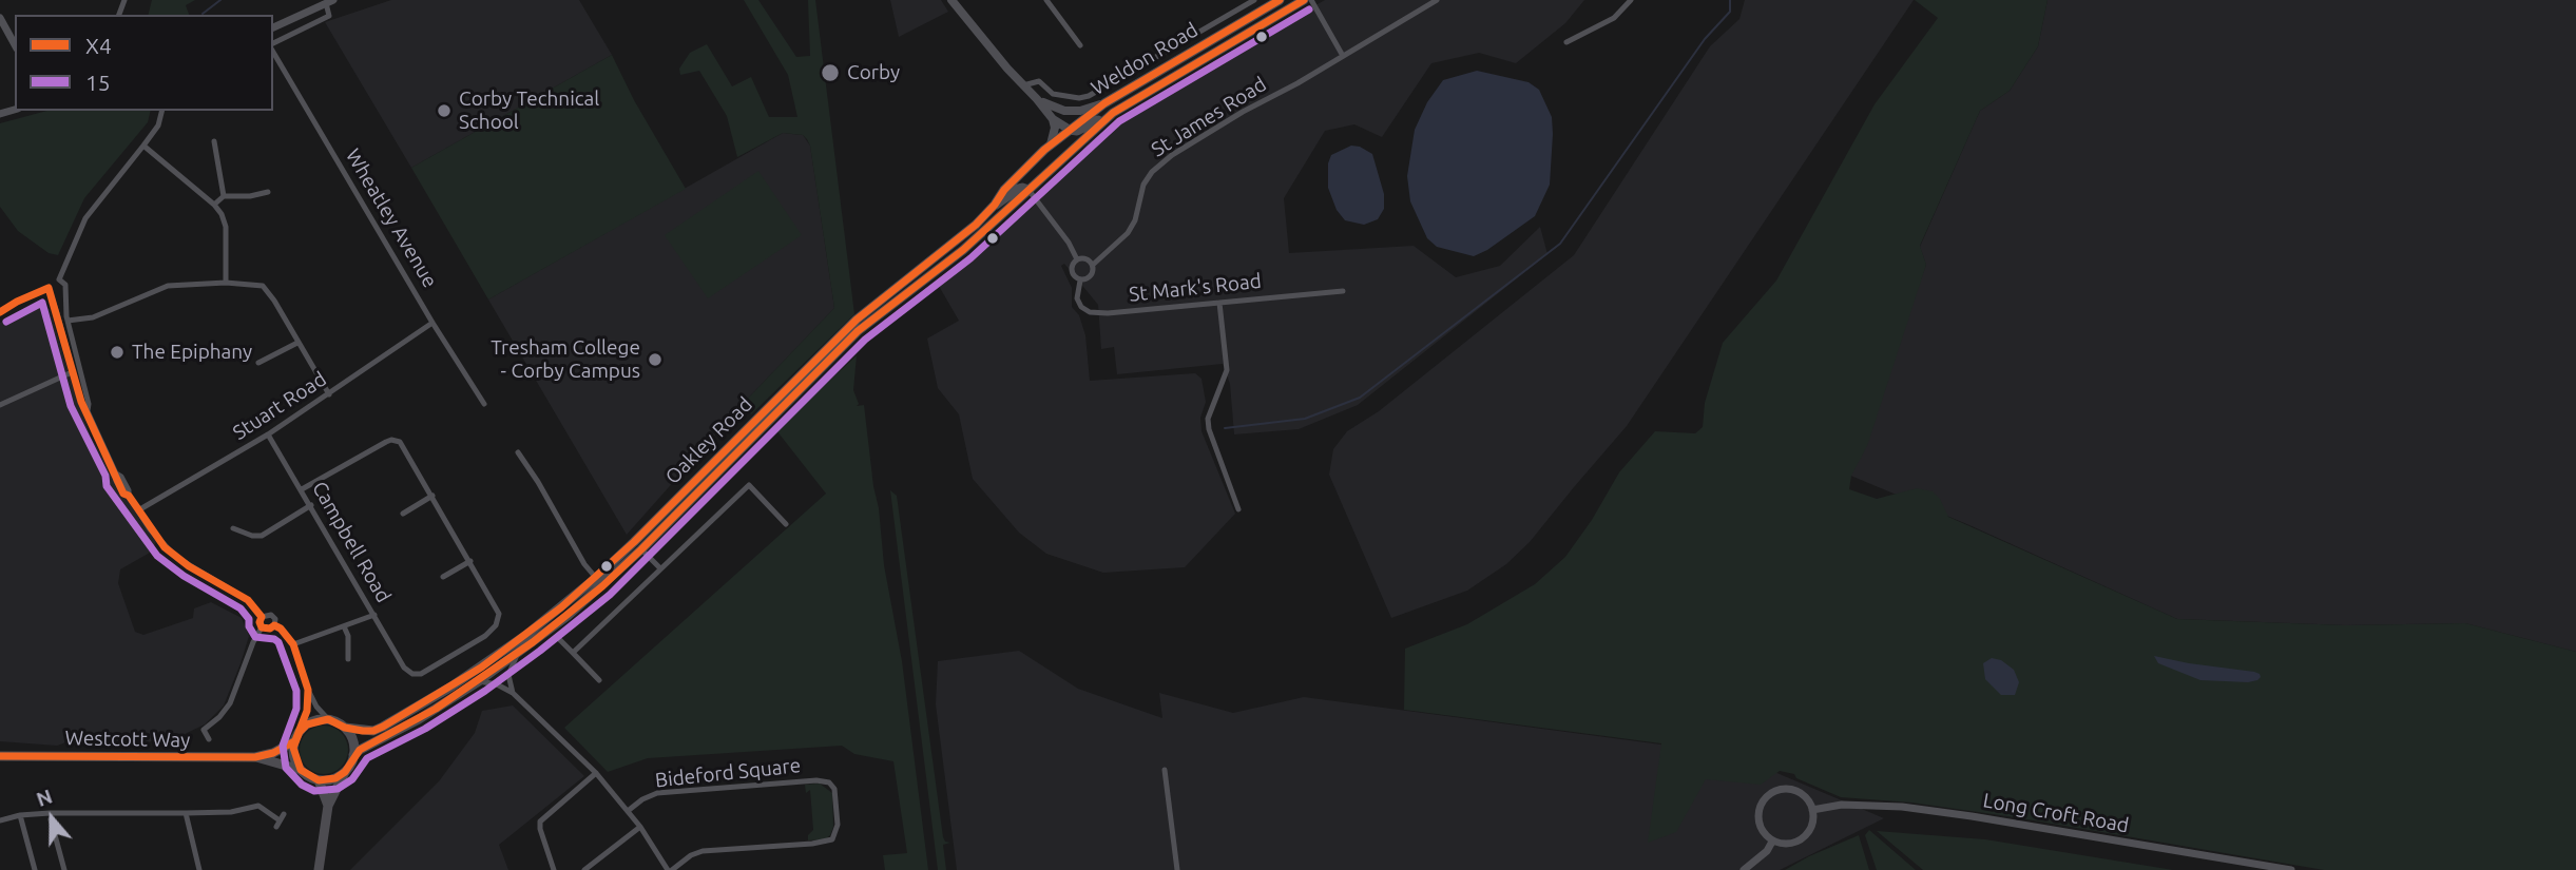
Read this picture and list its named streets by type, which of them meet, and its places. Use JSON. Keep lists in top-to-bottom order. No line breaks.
{"streets":{"main road":["Weldon Road","Oakley Road","Westcott Way"],"street":["St James Road","Wheatley Avenue","St Mark's Road","Stuart Road","Campbell Road","Bideford Square","Long Croft Road"]},"crossings":[["Weldon Road","Oakley Road"],["St James Road","St Mark's Road"],["Wheatley Avenue","Stuart Road"],["Stuart Road","Campbell Road"],["Oakley Road","Westcott Way"]],"places":["Corby","Corby Technical School","The Epiphany","Tresham College - Corby Campus"],"lines":["transit line X4","transit line 15"],"legend":["X4","15"],"north":"top"}
